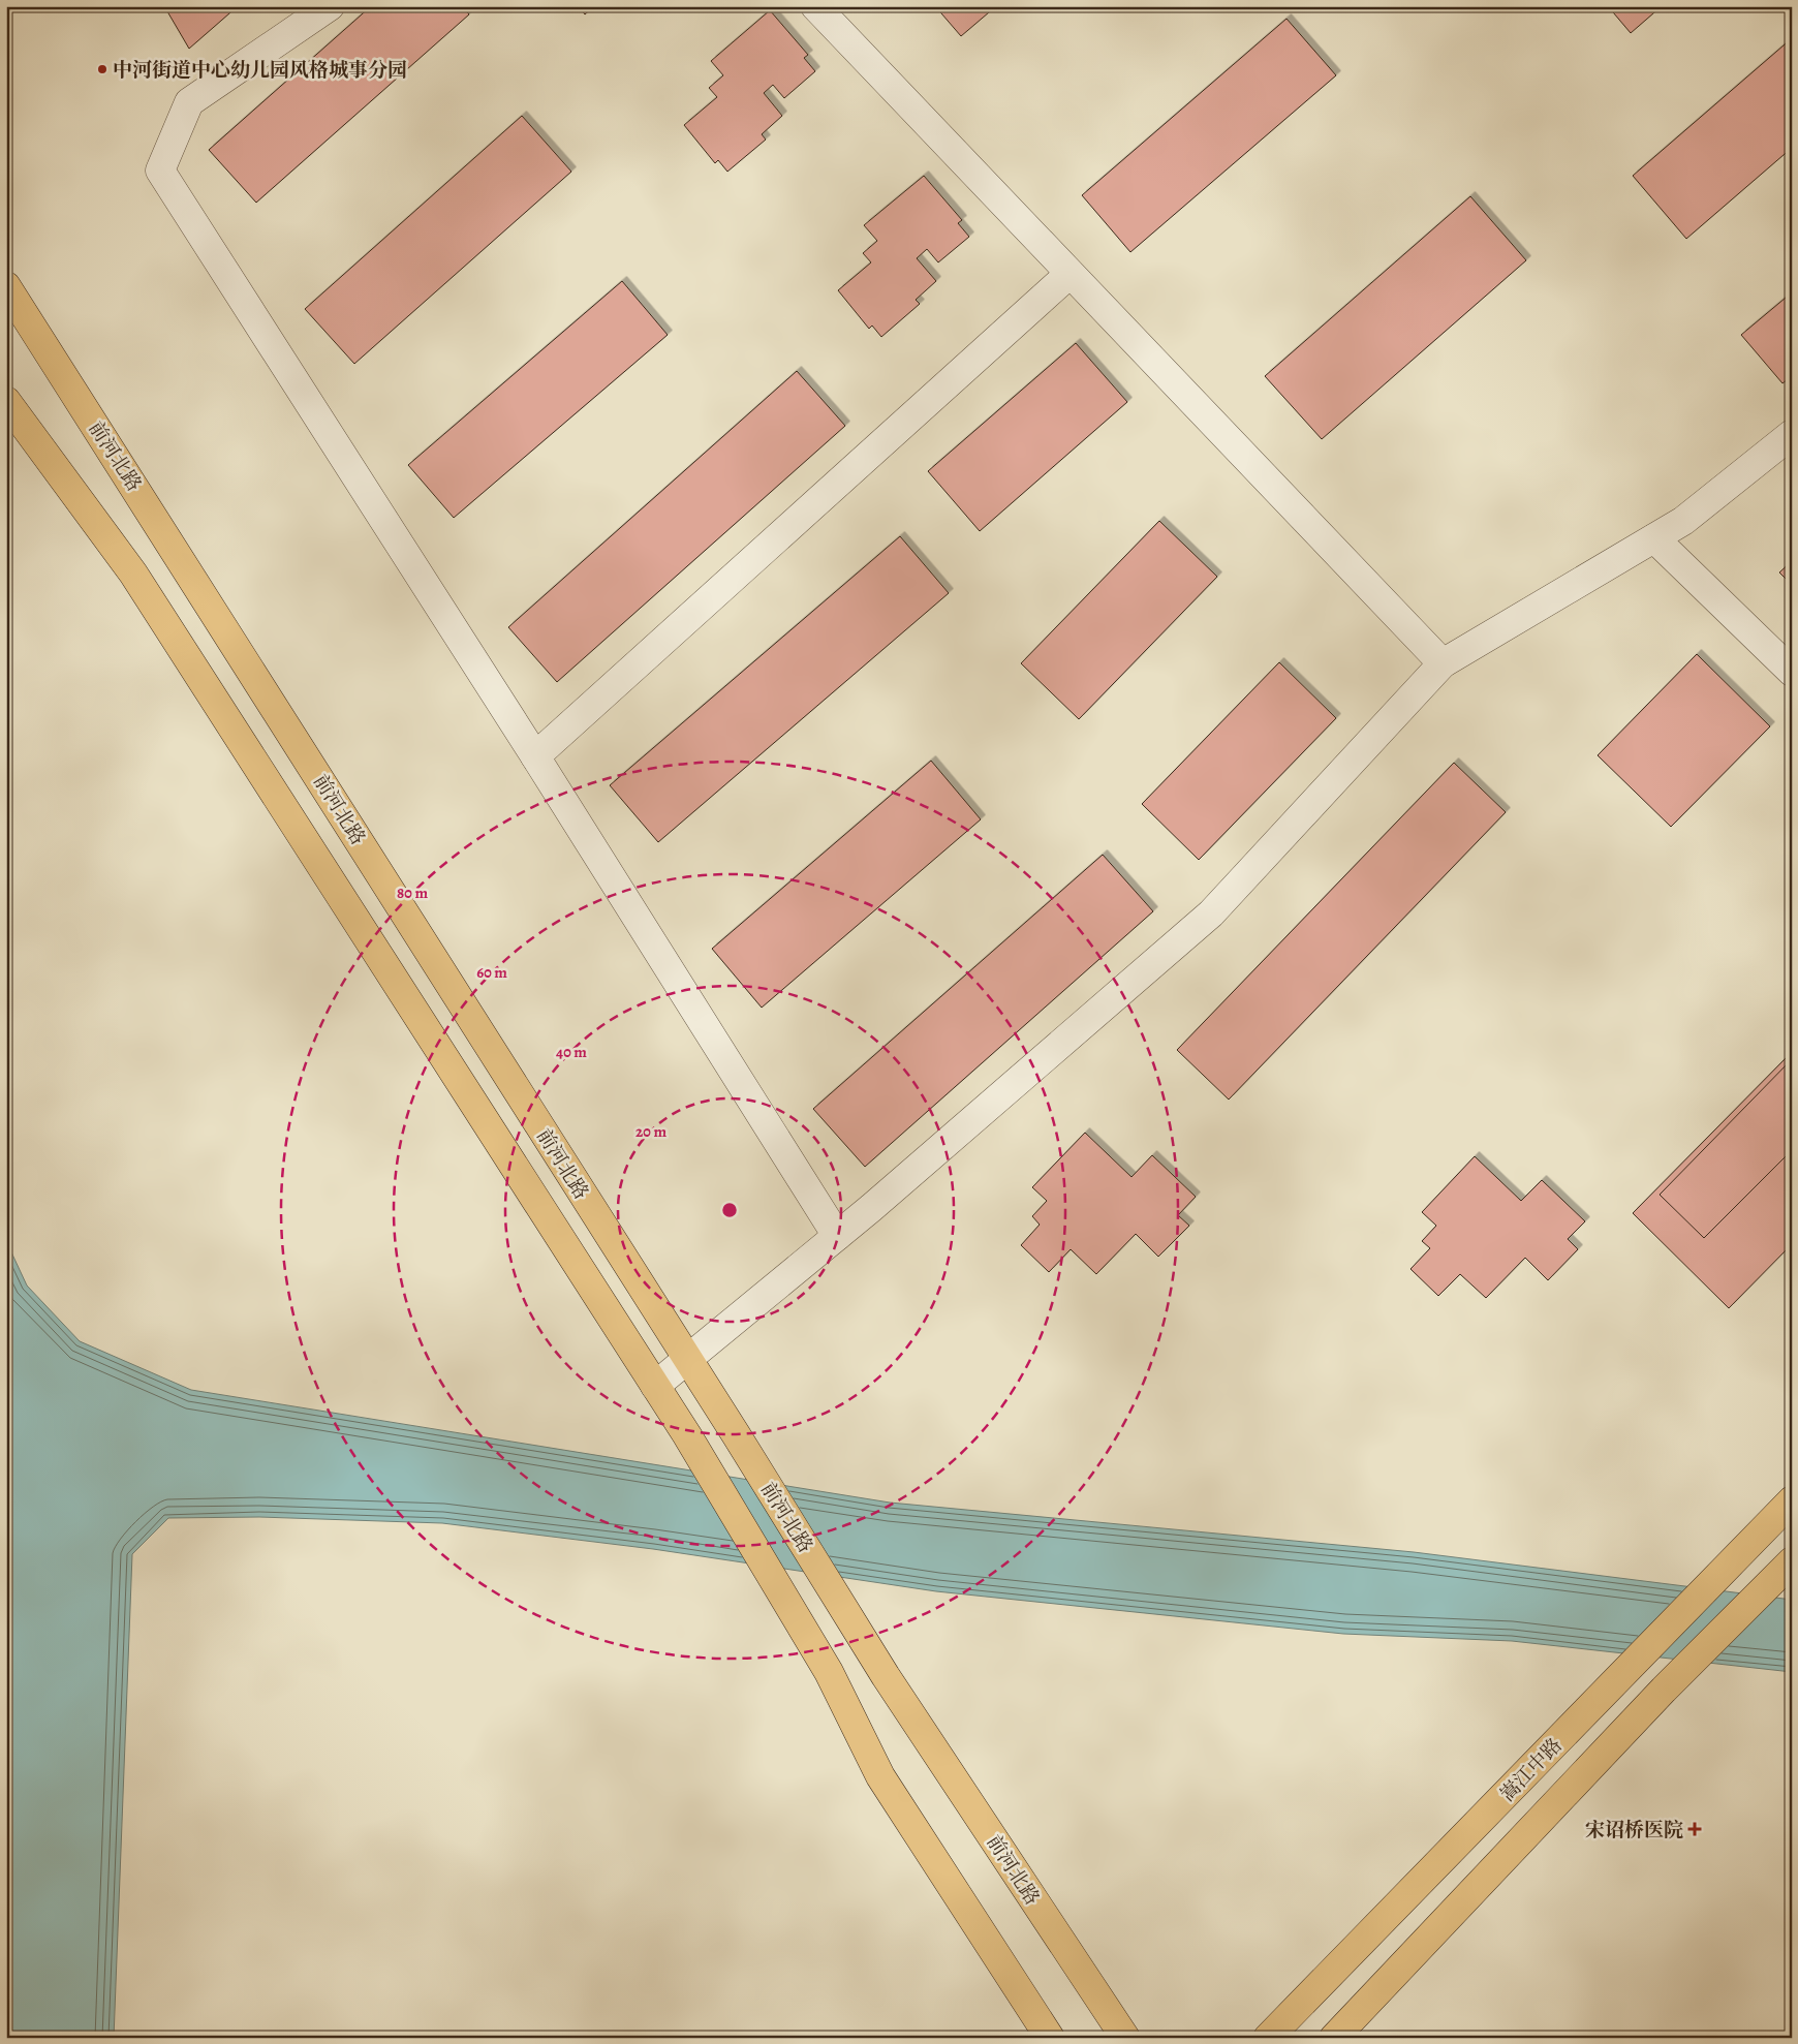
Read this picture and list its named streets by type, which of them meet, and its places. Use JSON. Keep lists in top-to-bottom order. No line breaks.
{"streets":{"main road":["前河北路","嵩江中路"]},"places":{"other":["中河街道中心幼儿园风格城事分园"],"health":["宋诏桥医院"]},"rings":["80 m","60 m","40 m","20 m"]}
